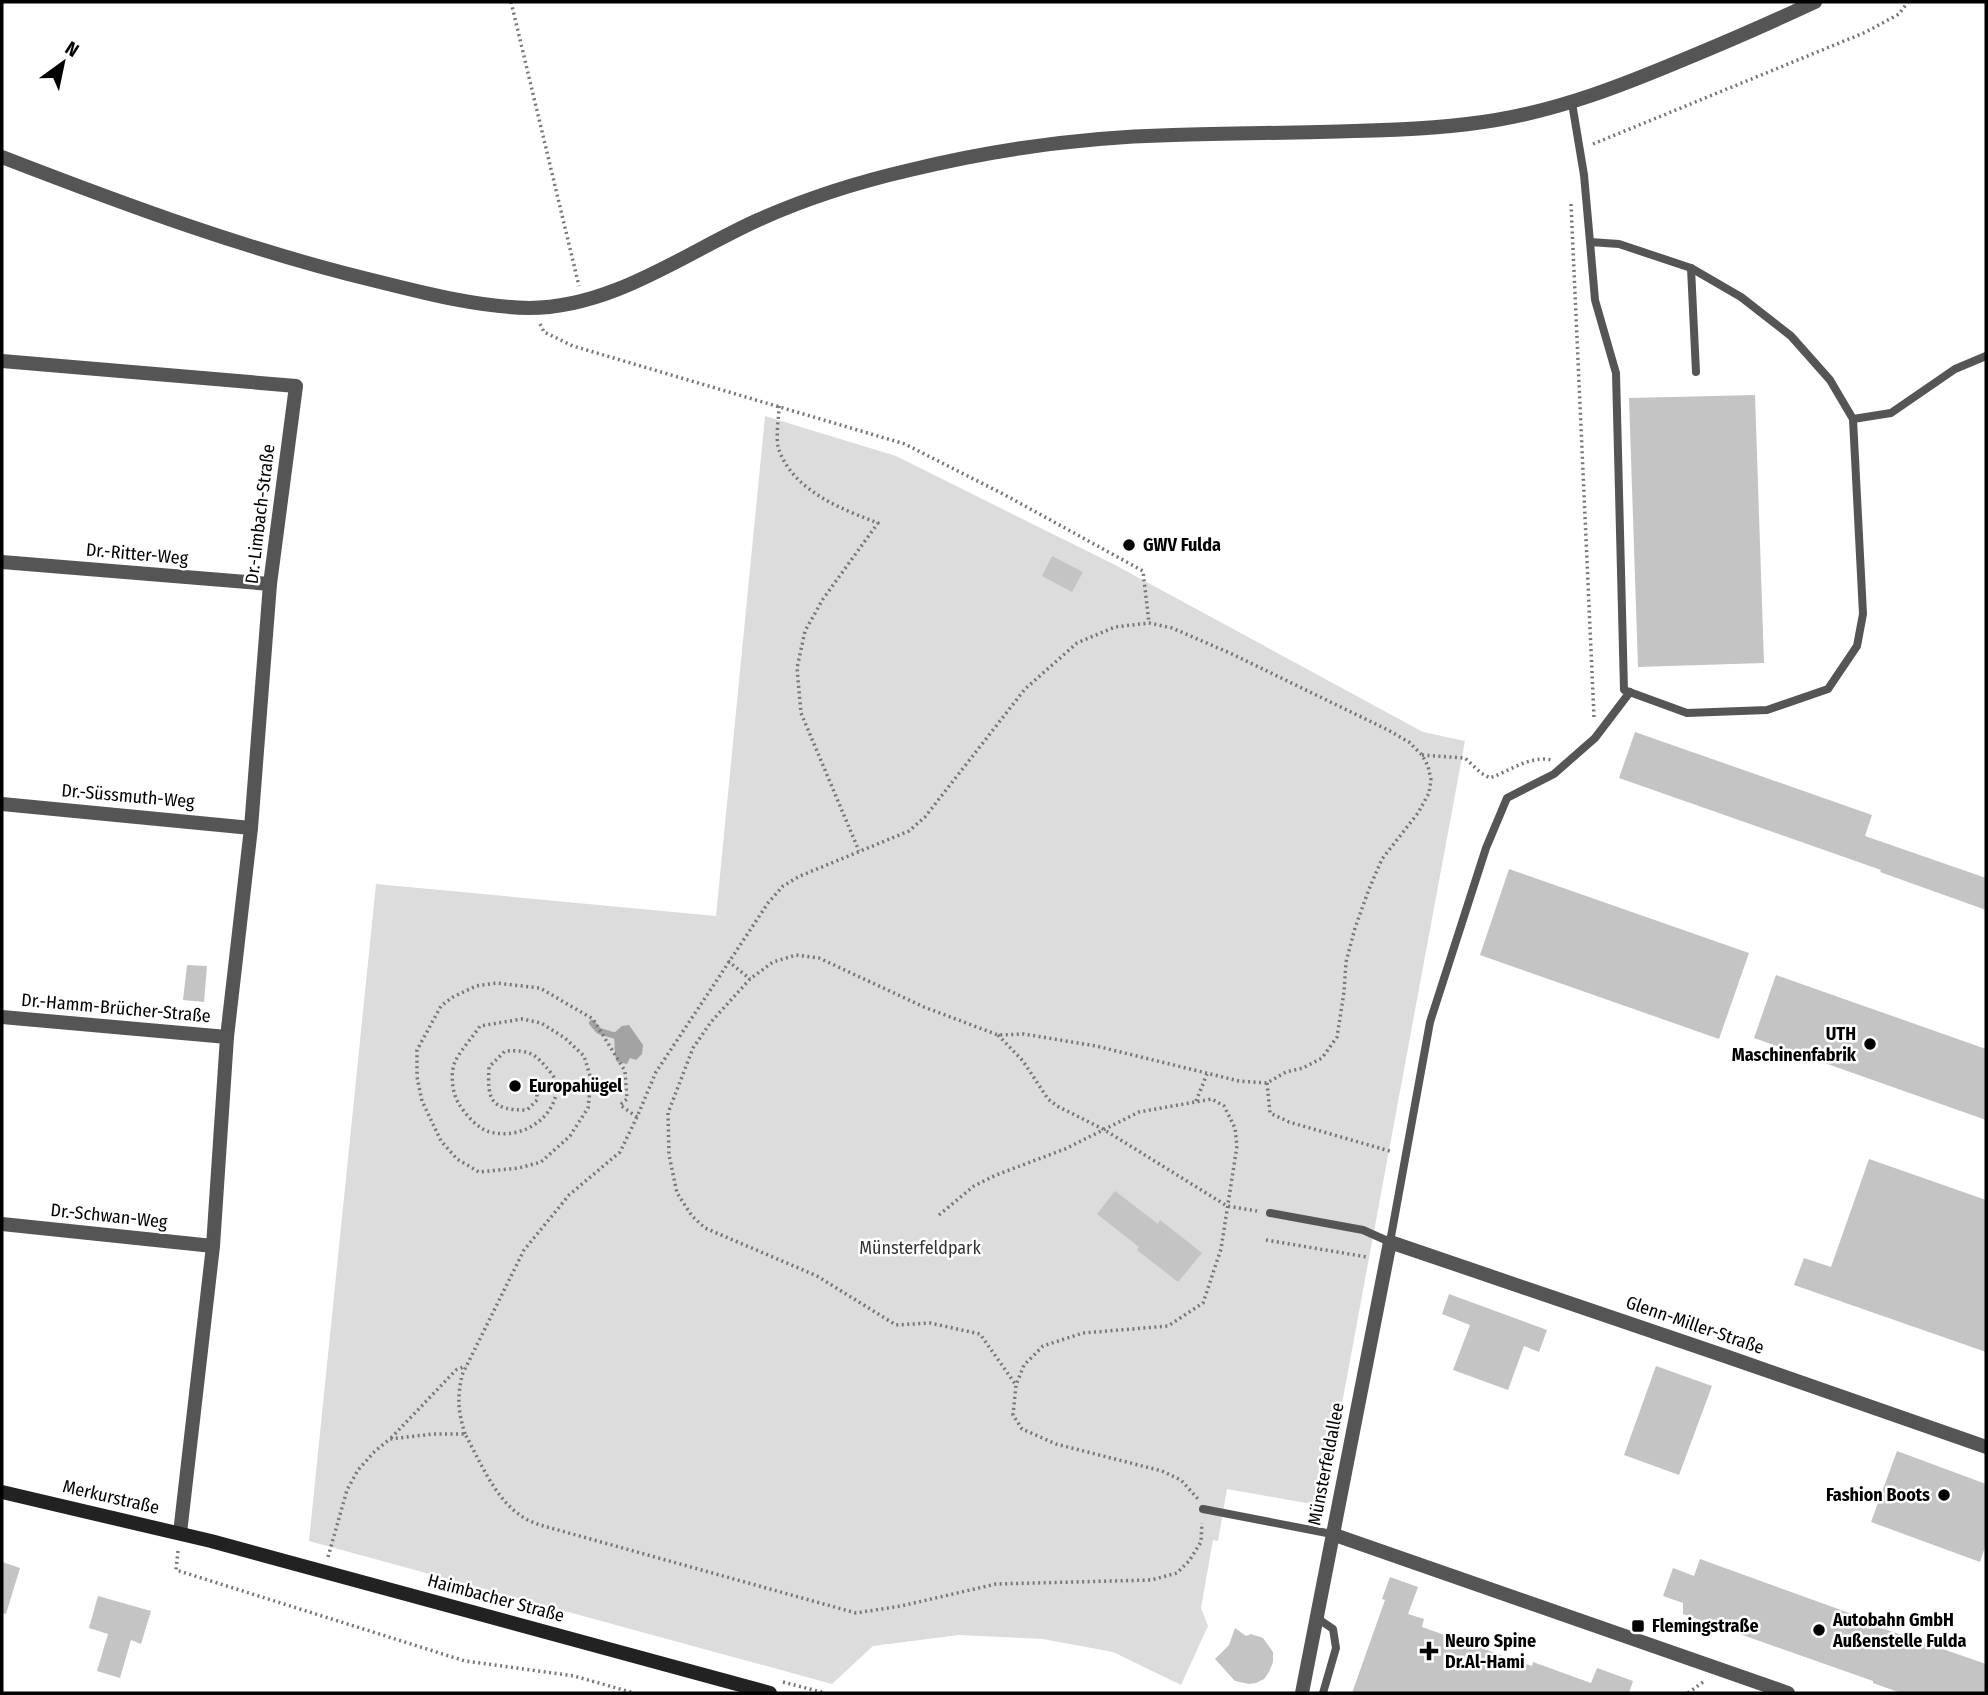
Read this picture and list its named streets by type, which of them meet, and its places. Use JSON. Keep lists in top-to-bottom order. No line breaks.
{"streets":{"main road":["Merkurstraße","Haimbacher Straße"],"street":["Dr.-Limbach-Straße","Dr.-Ritter-Weg","Dr.-Süssmuth-Weg","Dr.-Hamm-Brücher-Straße","Dr.-Schwan-Weg","Glenn-Miller-Straße","Münsterfeldallee"]},"crossings":[["Dr.-Limbach-Straße","Dr.-Ritter-Weg"],["Dr.-Limbach-Straße","Dr.-Süssmuth-Weg"],["Dr.-Limbach-Straße","Dr.-Hamm-Brücher-Straße"],["Dr.-Limbach-Straße","Dr.-Schwan-Weg"],["Dr.-Limbach-Straße","Merkurstraße"],["Glenn-Miller-Straße","Münsterfeldallee"],["Merkurstraße","Haimbacher Straße"]],"parks":["Münsterfeldpark"],"places":{"other":["GWV Fulda","UTH Maschinenfabrik","Europahügel","Fashion Boots","Autobahn GmbH Außenstelle Fulda"],"transit":["Flemingstraße"],"health":["Neuro Spine Dr.Al-Hami"]},"north":"top right"}
